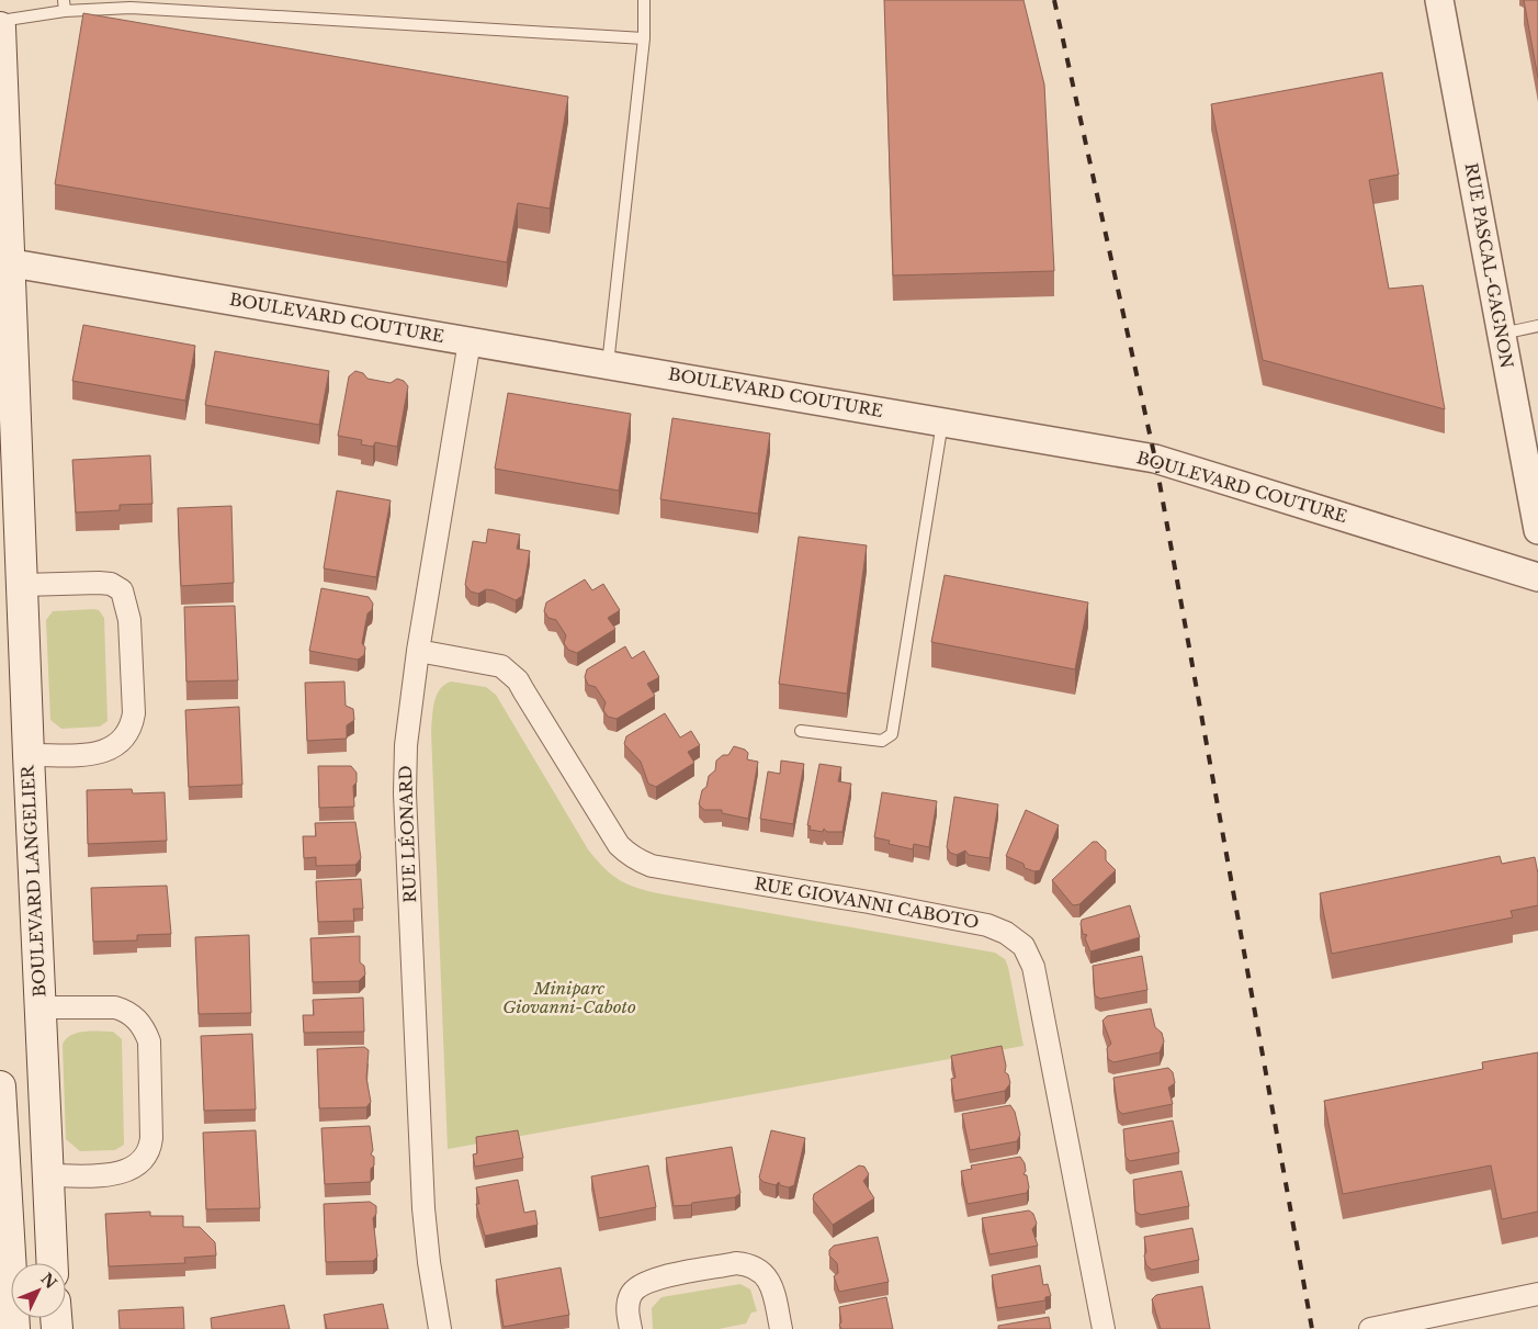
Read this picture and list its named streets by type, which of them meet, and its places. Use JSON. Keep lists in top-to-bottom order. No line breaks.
{"streets":{"main road":["BOULEVARD LANGELIER"],"street":["RUE PASCAL-GAGNON","BOULEVARD COUTURE","RUE LÉONARD","RUE GIOVANNI CABOTO"]},"crossings":[["BOULEVARD COUTURE","RUE LÉONARD"],["BOULEVARD COUTURE","BOULEVARD LANGELIER"],["RUE LÉONARD","RUE GIOVANNI CABOTO"]],"parks":["Miniparc Giovanni-Caboto"],"north":"top right"}
